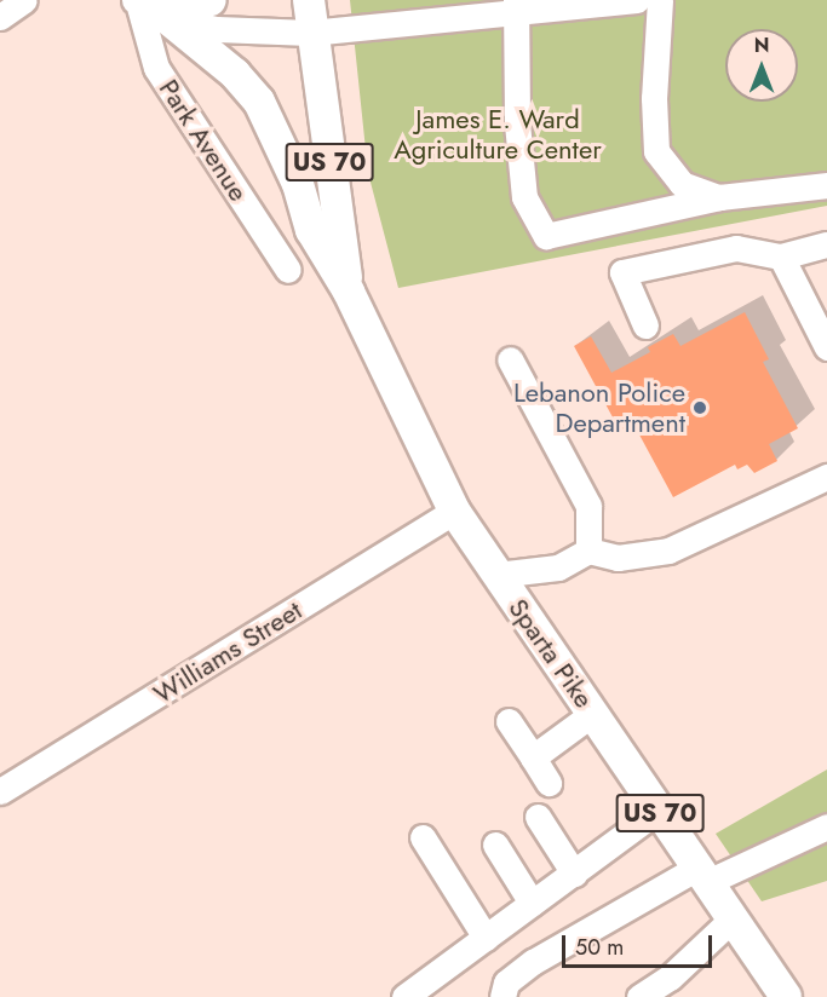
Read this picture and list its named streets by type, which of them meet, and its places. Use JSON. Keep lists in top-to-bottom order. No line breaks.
{"streets":{"main road":["US 70","Sparta Pike"],"street":["Park Avenue","Williams Street"]},"crossings":[["US 70","Sparta Pike"],["Williams Street","Sparta Pike"]],"parks":["James E. Ward Agriculture Center"],"places":["Lebanon Police Department"],"scale_bar":"50 m","north":"top"}
